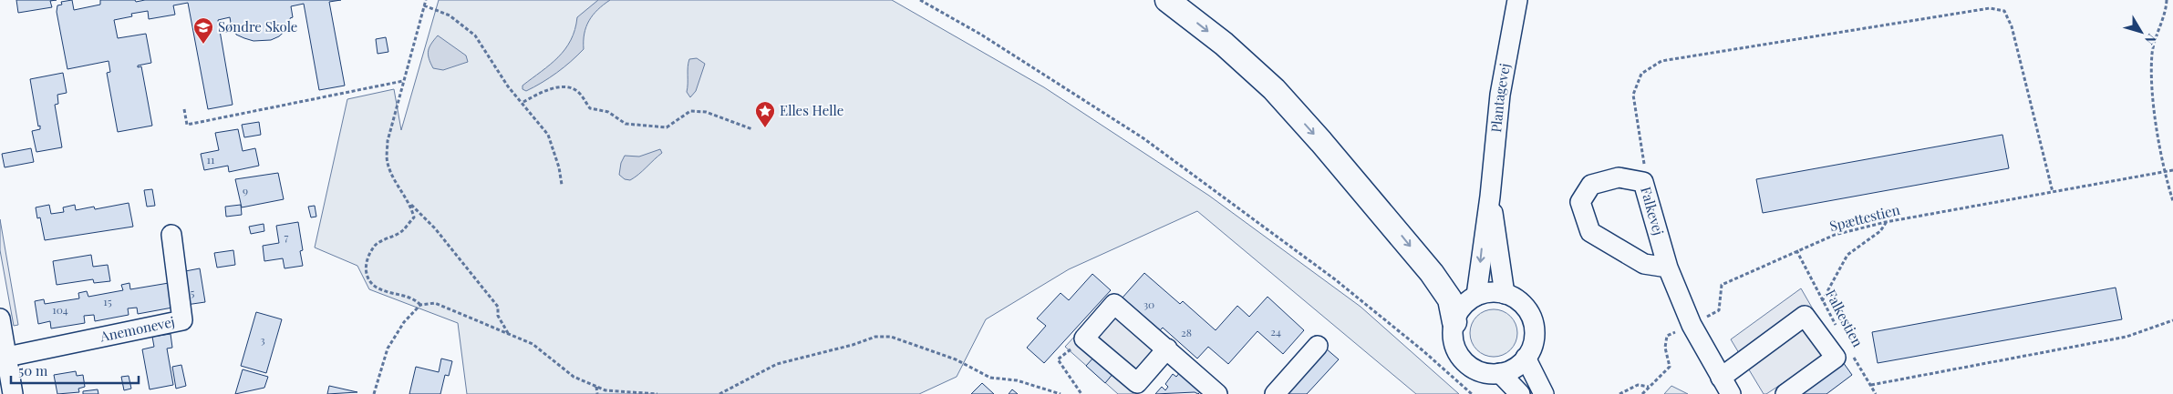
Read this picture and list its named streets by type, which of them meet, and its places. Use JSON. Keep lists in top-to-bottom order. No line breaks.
{"streets":{"street":["Plantagevej","Falkevej","Anemonevej"],"path":["Spættestien","Falkestien"]},"crossings":[["Falkevej","Spættestien"],["Spættestien","Falkestien"]],"places":{"school or university":["Søndre Skole"],"place":["Elles Helle"]},"house_numbers":["11","9","7","5","15","30","104","24","28","3"],"scale_bar":"50 m","north":"bottom right"}
